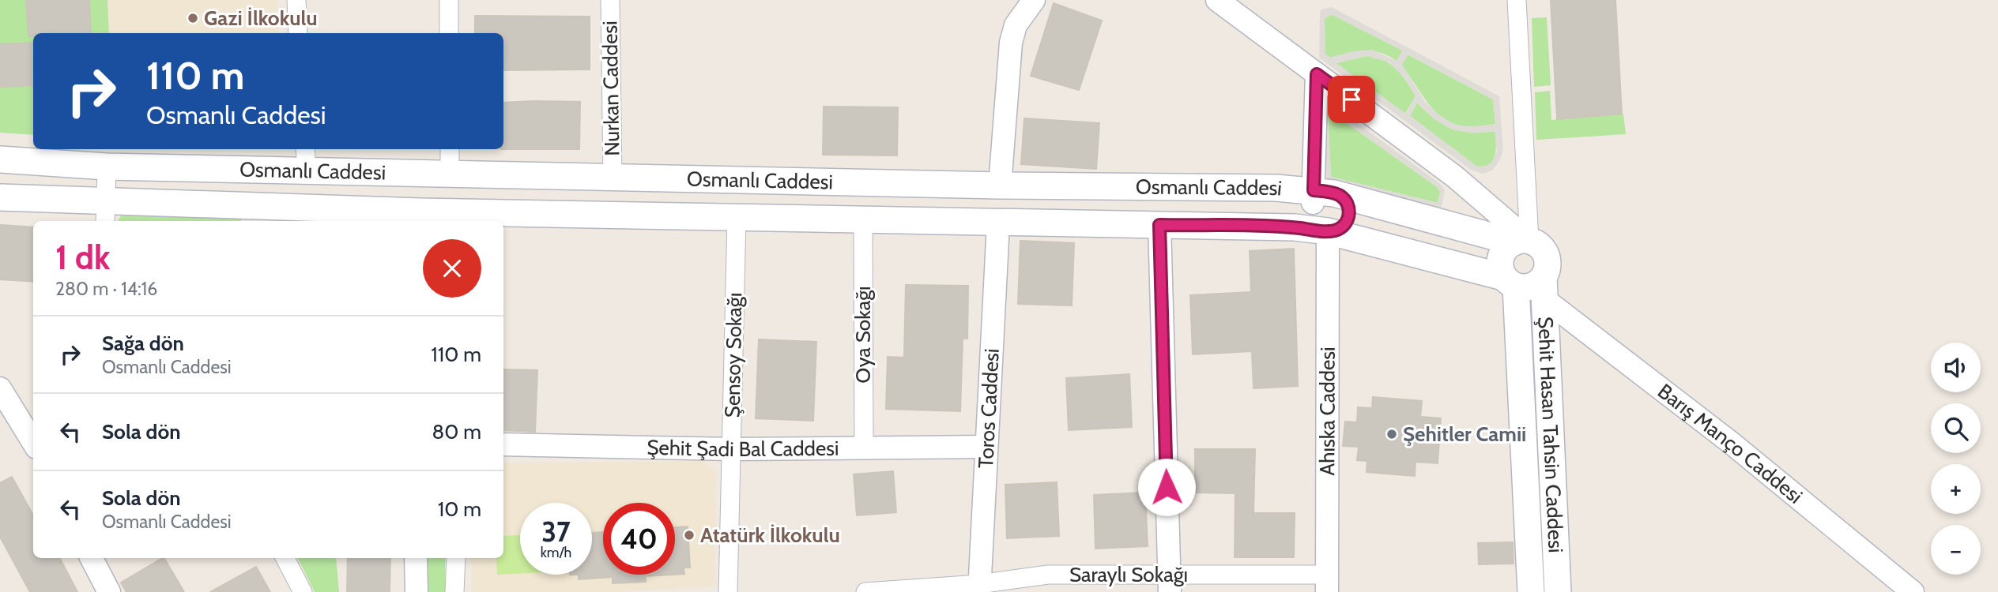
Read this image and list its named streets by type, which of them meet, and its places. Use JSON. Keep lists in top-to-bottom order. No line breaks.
{"streets":{"main road":["Osmanlı Caddesi","Şehit Hasan Tahsin Caddesi"],"street":["Nurkan Caddesi","Oya Sokağı","Şensoy Sokağı","Toros Caddesi","Ahıska Caddesi","Barış Manço Caddesi","Şehit Şadi Bal Caddesi","Saraylı Sokağı"]},"crossings":[["Nurkan Caddesi","Osmanlı Caddesi"],["Osmanlı Caddesi","Oya Sokağı"],["Osmanlı Caddesi","Şensoy Sokağı"],["Osmanlı Caddesi","Toros Caddesi"],["Osmanlı Caddesi","Ahıska Caddesi"],["Osmanlı Caddesi","Şehit Hasan Tahsin Caddesi"],["Osmanlı Caddesi","Barış Manço Caddesi"],["Oya Sokağı","Şehit Şadi Bal Caddesi"],["Şensoy Sokağı","Şehit Şadi Bal Caddesi"],["Toros Caddesi","Şehit Şadi Bal Caddesi"],["Toros Caddesi","Saraylı Sokağı"],["Ahıska Caddesi","Saraylı Sokağı"],["Şehit Hasan Tahsin Caddesi","Barış Manço Caddesi"]],"places":["Gazi İlkokulu","Şehitler Camii","Atatürk İlkokulu"],"page":{"turn":["110 m","Osmanlı Caddesi"],"heading":["1 dk","280 m · 14:16"],"list":[{"name":"Sağa dön","note":"Osmanlı Caddesi","value":"110 m"},{"name":"Sola dön","value":"80 m"},{"name":"Sola dön","note":"Osmanlı Caddesi","value":"10 m"}],"map_buttons":["+","−"],"speed":"37 km/h","limit":"40"}}
